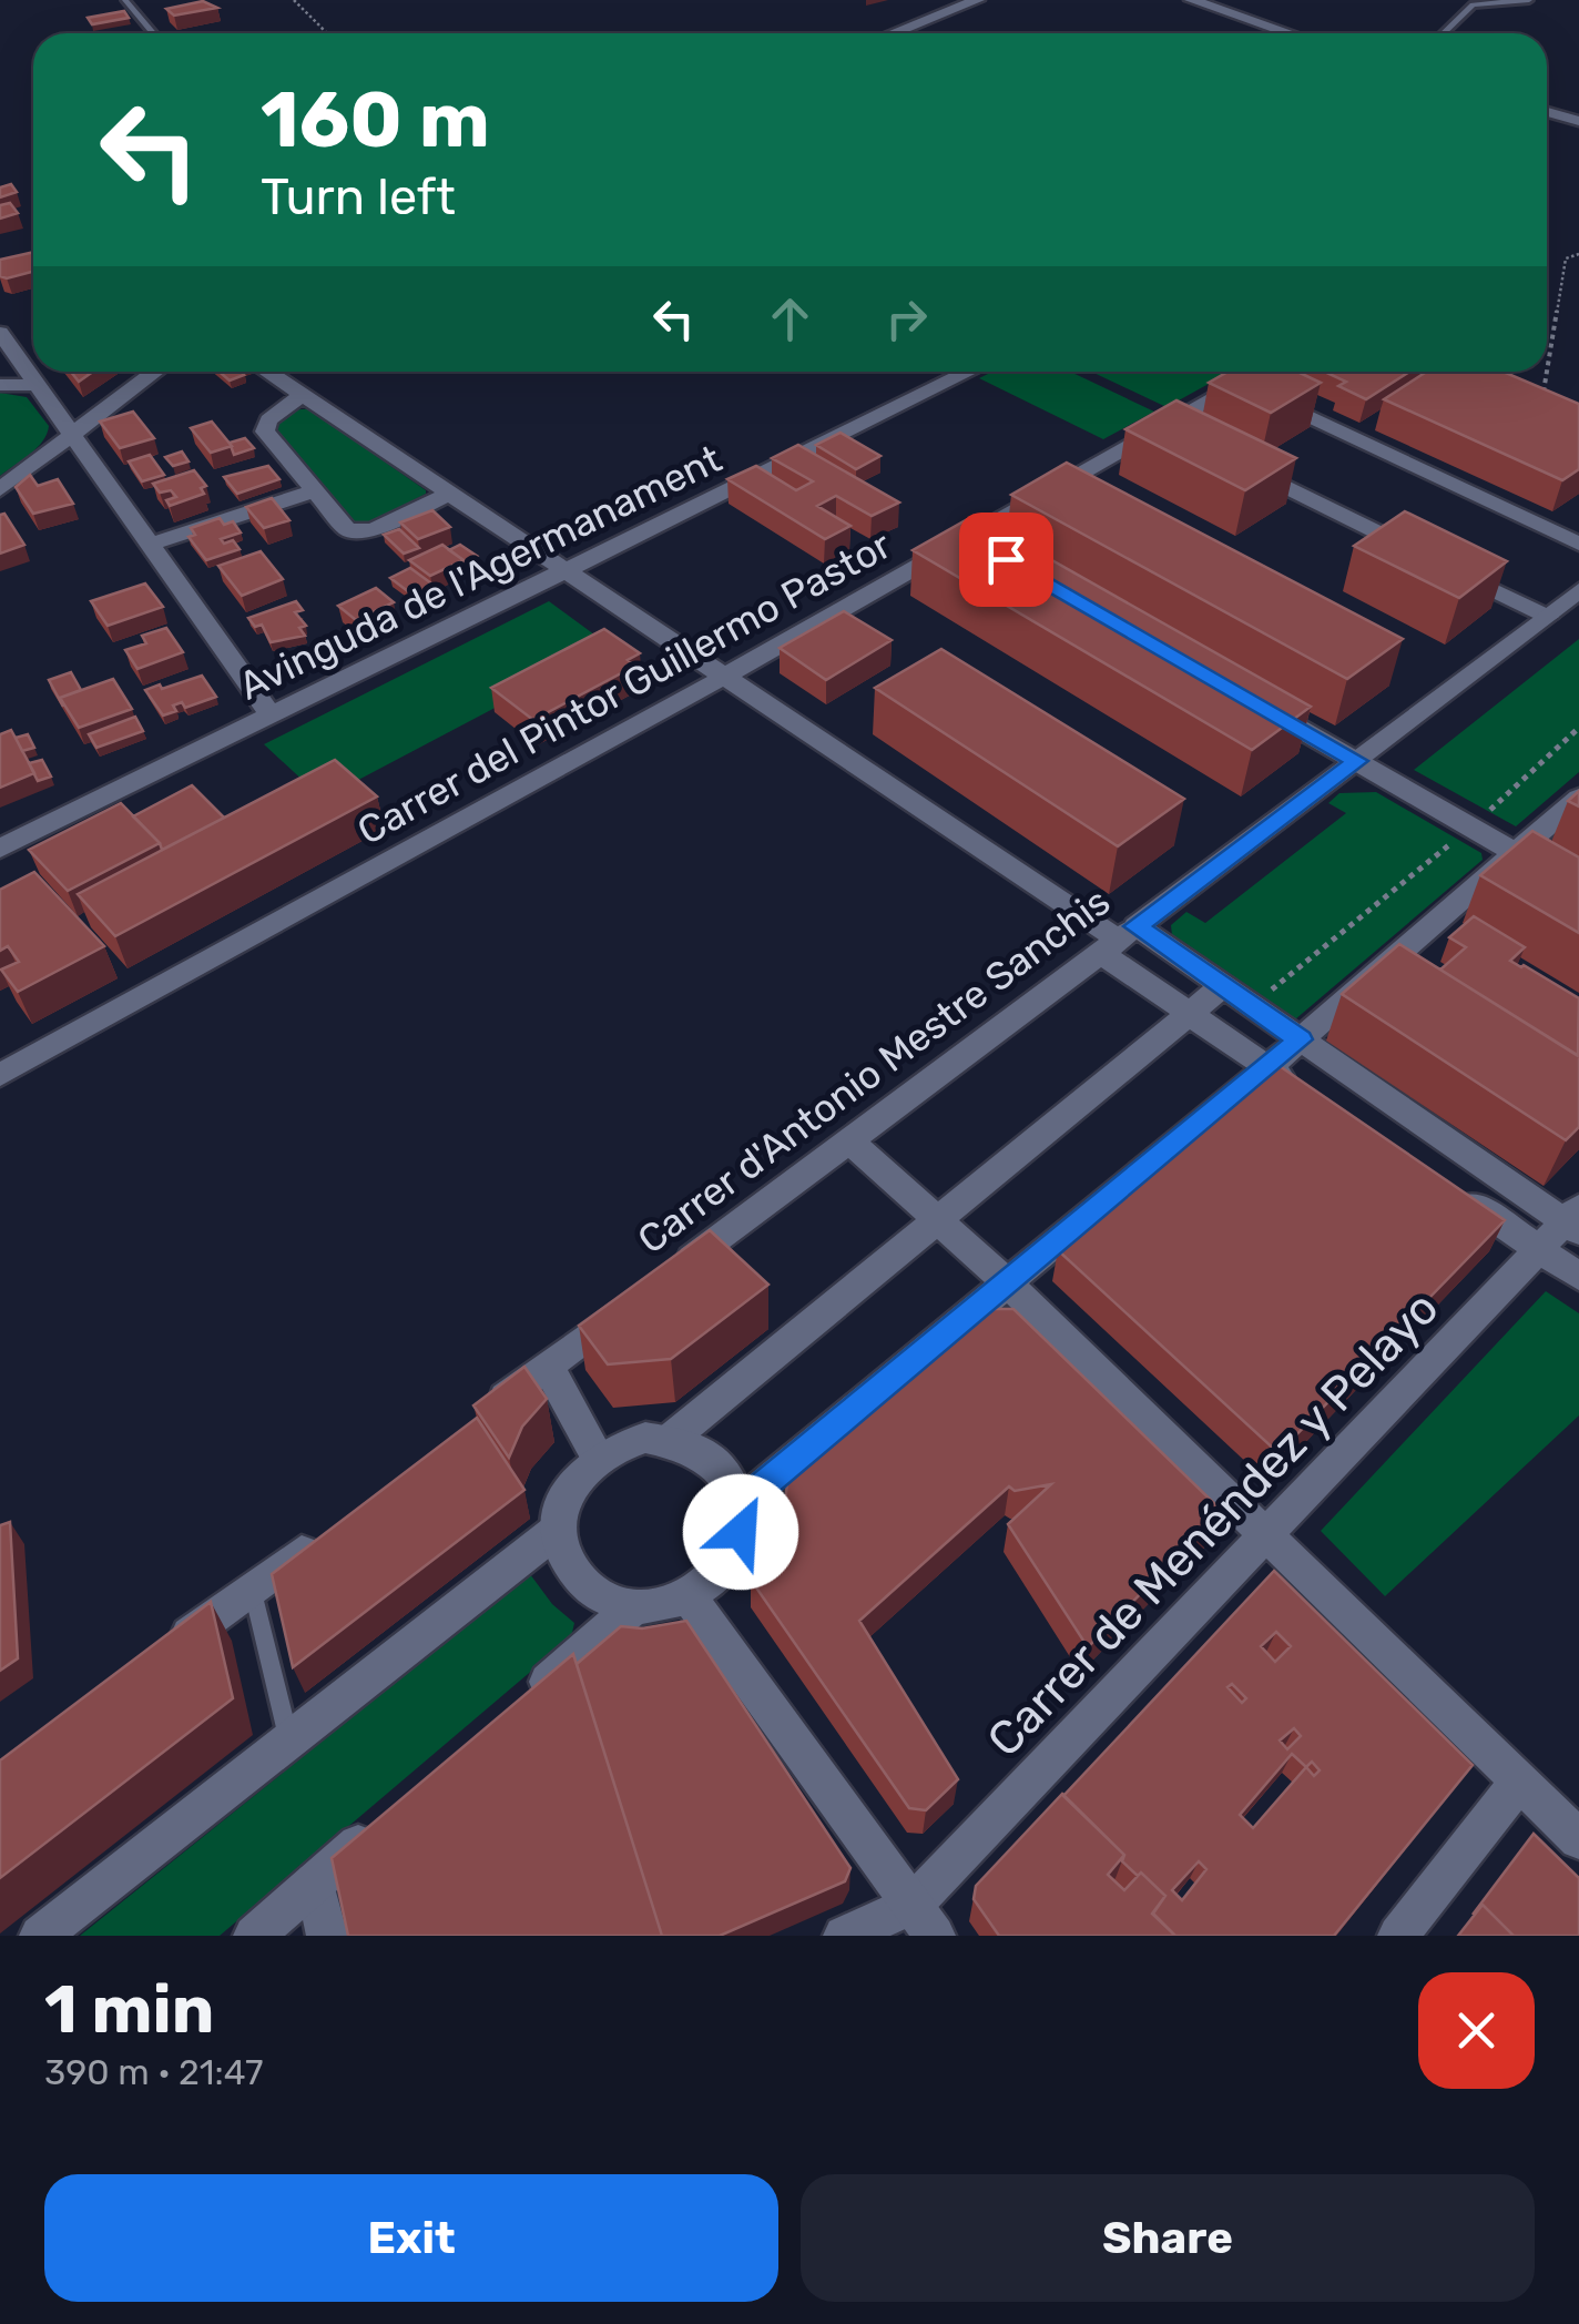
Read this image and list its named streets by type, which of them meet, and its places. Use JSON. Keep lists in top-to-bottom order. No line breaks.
{"streets":{"street":["Avinguda de l'Agermanament","Carrer del Pintor Guillermo Pastor","Carrer d'Antonio Mestre Sanchis","Carrer de Menéndez y Pelayo"]},"page":{"turn":["160 m","Turn left"],"heading":["1 min","390 m · 21:47"],"buttons":["Exit","Share"]}}
